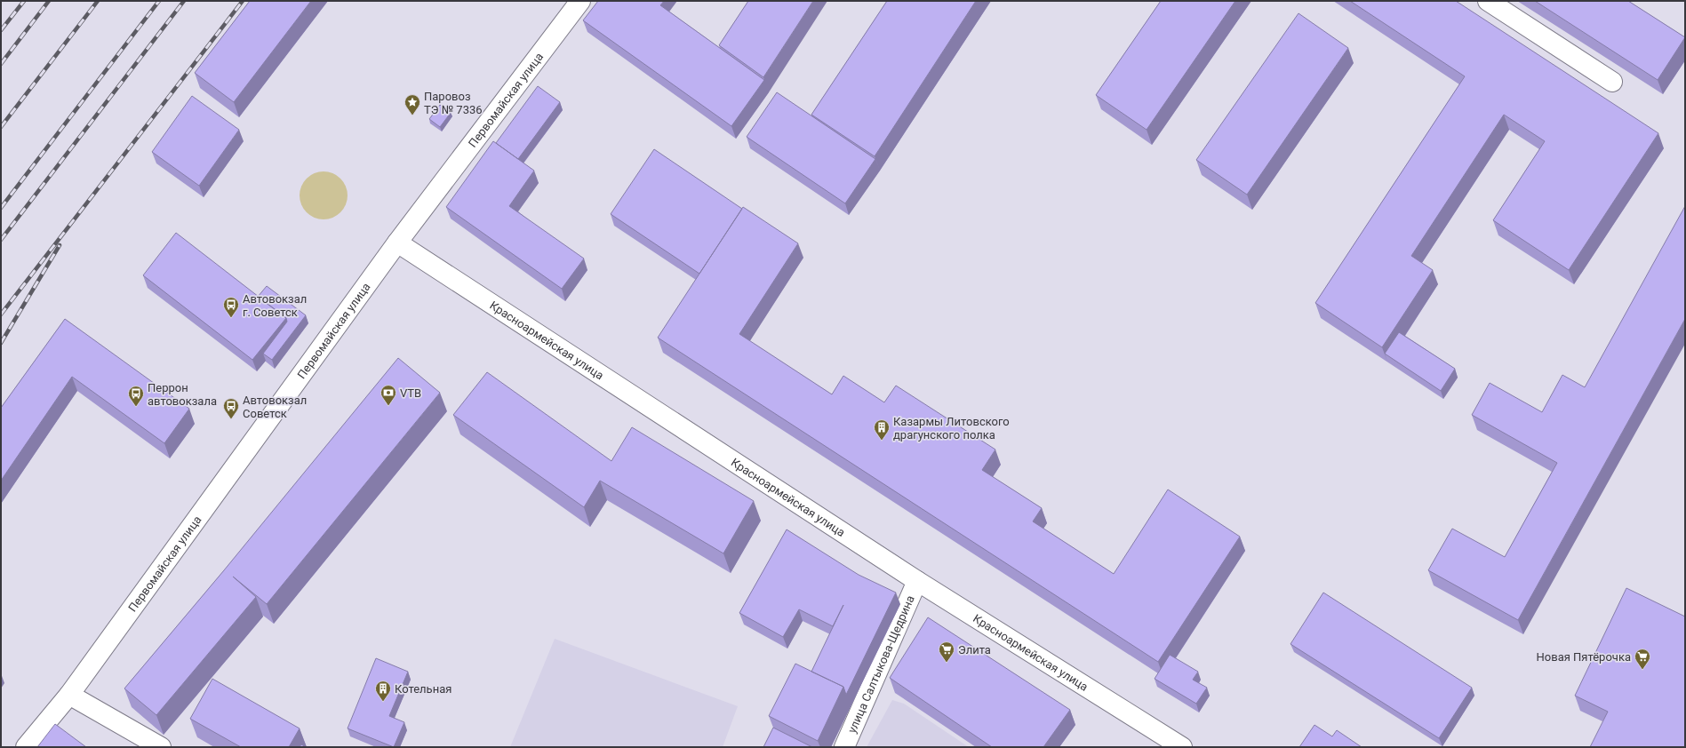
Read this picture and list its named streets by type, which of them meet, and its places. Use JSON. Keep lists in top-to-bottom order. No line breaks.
{"streets":{"street":["Первомайская улица","Красноармейская улица","улица Салтыкова-Щедрина"]},"crossings":[["Первомайская улица","Красноармейская улица"],["Красноармейская улица","улица Салтыкова-Щедрина"]],"places":{"place":["Паровоз ТЭ № 7336"],"bus stop":["Автовокзал г. Советск","Перрон автовокзала","Автовокзал Советск"],"bank":["VTB"],"building":["Казармы Литовского драгунского полка","Котельная"],"supermarket":["Элита","Новая Пятёрочка"]}}
